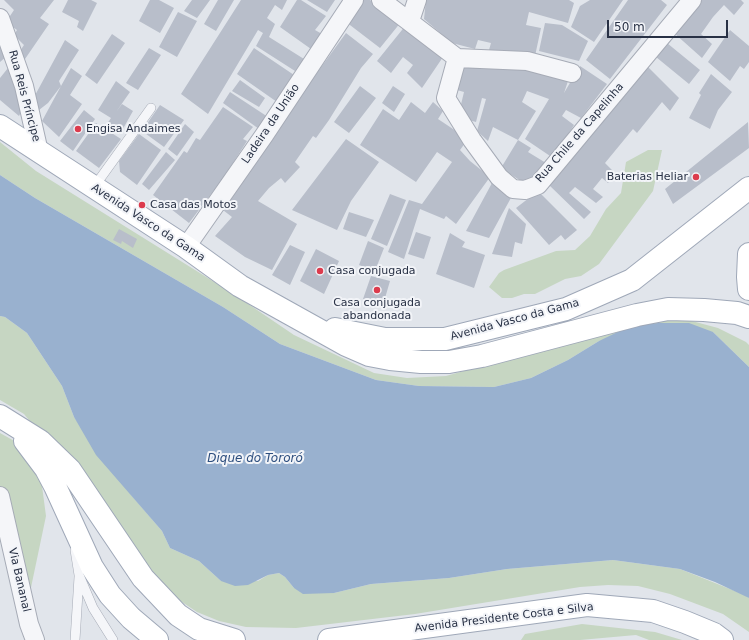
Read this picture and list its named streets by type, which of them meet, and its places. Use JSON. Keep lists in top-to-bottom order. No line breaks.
{"streets":{"main road":["Avenida Vasco da Gama","Avenida Presidente Costa e Silva"],"street":["Rua Reis Príncipe","Ladeira da União","Rua Chile da Capelinha","Via Bananal"]},"crossings":[["Rua Reis Príncipe","Avenida Vasco da Gama"],["Ladeira da União","Avenida Vasco da Gama"]],"water":["Dique do Tororó"],"places":["Engisa Andaimes","Baterias Heliar","Casa das Motos","Casa conjugada","Casa conjugada abandonada"],"scale_bar":"50 m"}
